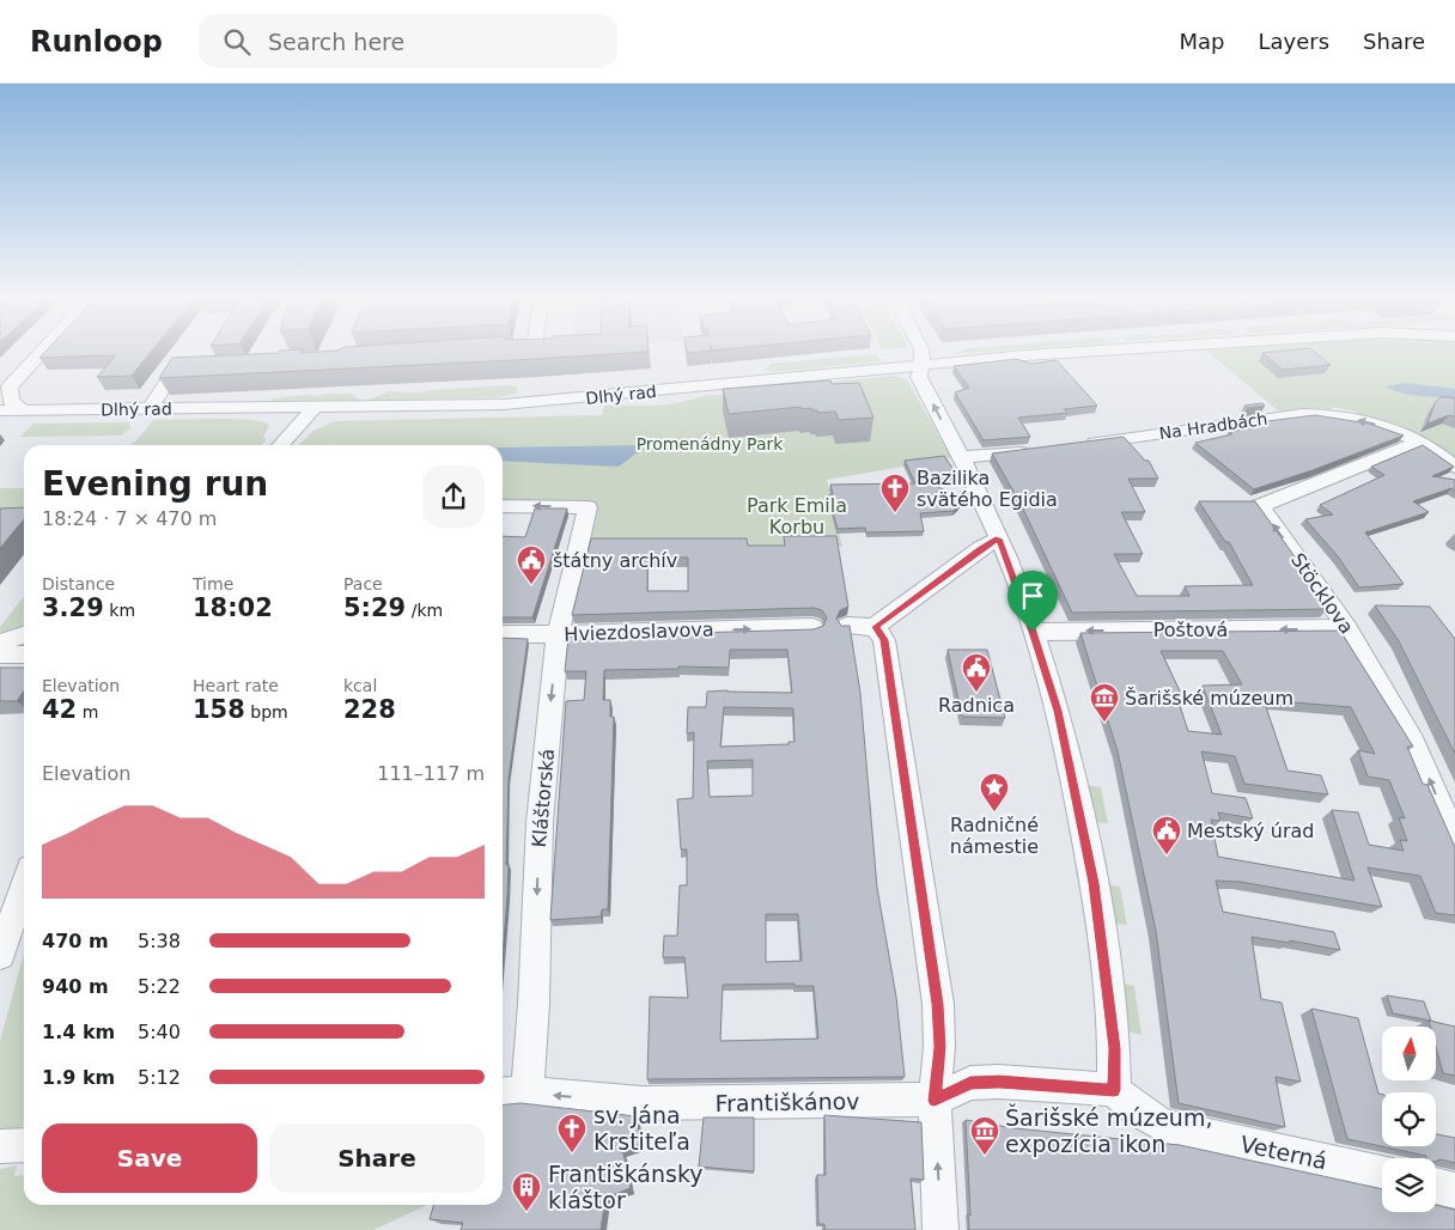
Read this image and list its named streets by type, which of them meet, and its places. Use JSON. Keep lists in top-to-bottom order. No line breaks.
{"streets":{"street":["Dlhý rad","Na Hradbách","Stöcklova","Poštová","Hviezdoslavova","Kláštorská","Františkánov","Veterná"]},"crossings":[["Na Hradbách","Stöcklova"],["Stöcklova","Poštová"],["Hviezdoslavova","Kláštorská"],["Kláštorská","Františkánov"]],"one_way":["Na Hradbách","Poštová","Hviezdoslavova","Františkánov"],"parks":["Promenádny Park","Park Emila Korbu"],"places":{"church":["Bazilika svätého Egidia","sv. Jána Krstiteľa"],"public building":["štátny archív","Radnica","Mestský úrad"],"museum":["Šarišské múzeum","Šarišské múzeum, expozícia ikon"],"place":["Radničné námestie"],"building":["Františkánsky kláštor"]},"north":"top","page":{"header":"Runloop","search":"Search here","nav":["Map","Layers","Share"],"heading":["Evening run","18:24 · 7 × 470 m"],"stats":[["Distance","3.29 km"],["Time","18:02"],["Pace","5:29 /km"],["Elevation","42 m"],["Heart rate","158 bpm"],["kcal","228"]],"chart":["Elevation","111–117 m"],"list":[{"name":"470 m","note":"5:38"},{"name":"940 m","note":"5:22"},{"name":"1.4 km","note":"5:40"},{"name":"1.9 km","note":"5:12"}],"buttons":["Save","Share"]}}
